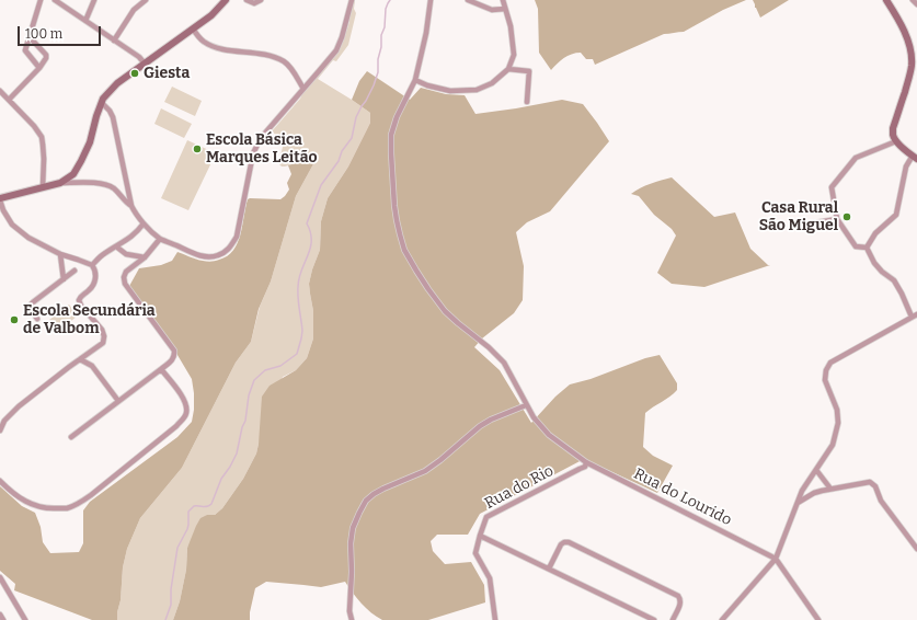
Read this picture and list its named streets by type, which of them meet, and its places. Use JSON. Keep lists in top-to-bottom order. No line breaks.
{"streets":{"street":["Rua do Rio","Rua do Lourido"]},"crossings":[["Rua do Rio","Rua do Lourido"]],"places":["Giesta","Escola Básica Marques Leitão","Casa Rural São Miguel","Escola Secundária de Valbom"],"scale_bar":"100 m"}
